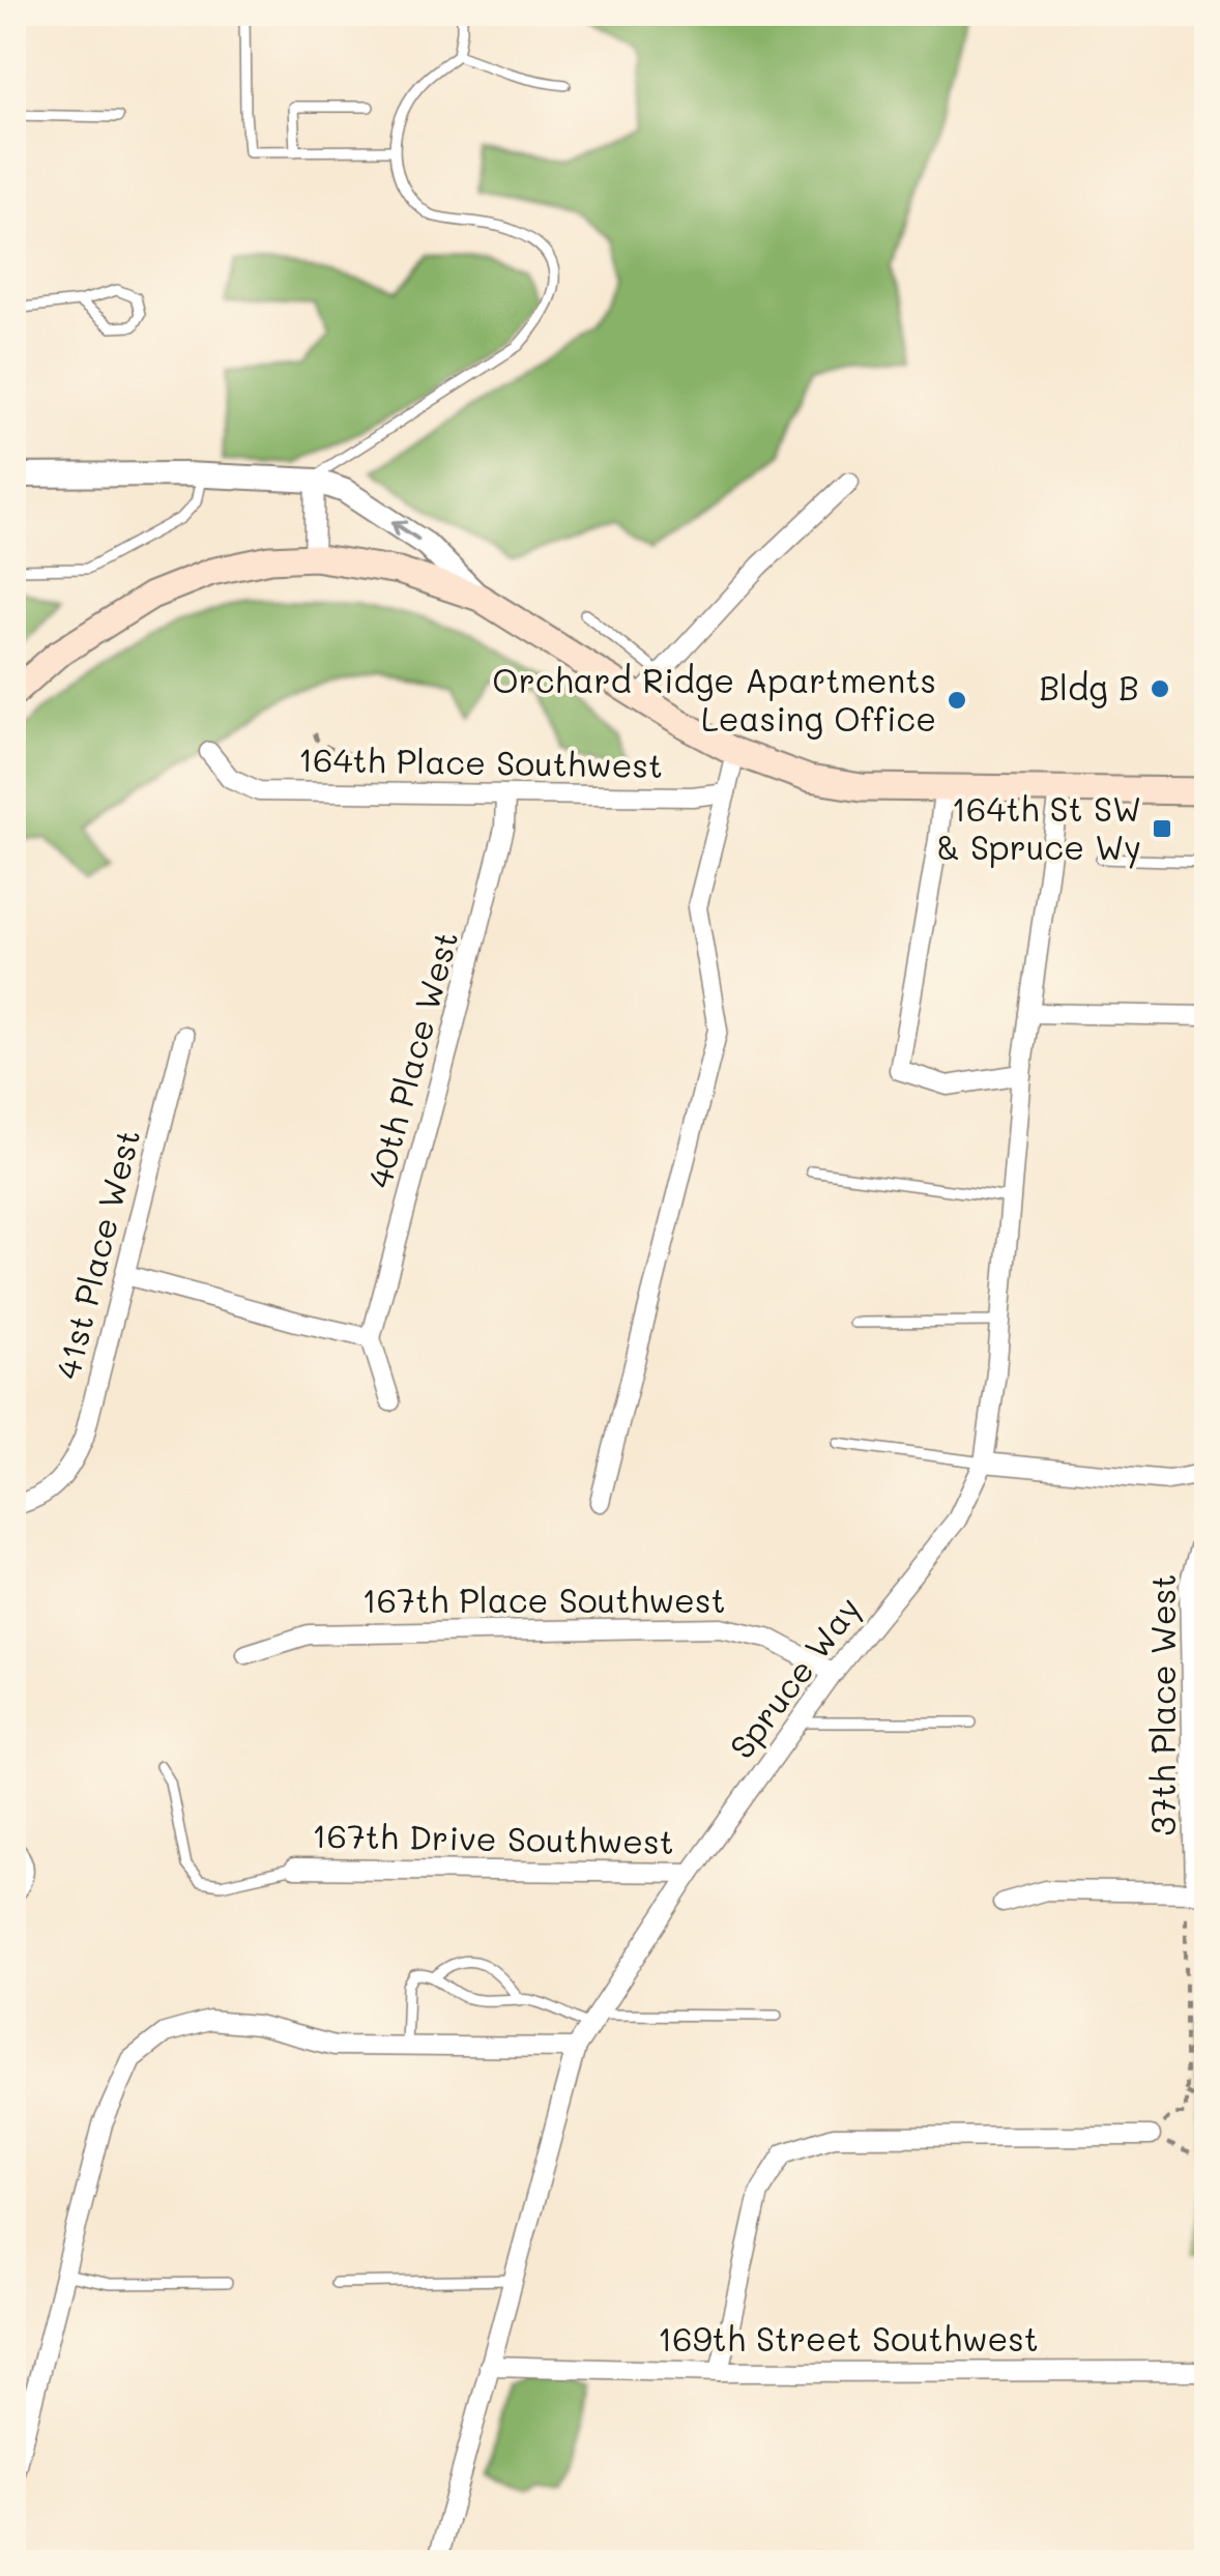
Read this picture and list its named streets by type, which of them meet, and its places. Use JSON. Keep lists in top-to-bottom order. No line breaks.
{"streets":{"street":["164th Place Southwest","40th Place West","41st Place West","167th Place Southwest","Spruce Way","37th Place West","167th Drive Southwest","169th Street Southwest"]},"crossings":[["164th Place Southwest","40th Place West"],["167th Place Southwest","Spruce Way"],["Spruce Way","167th Drive Southwest"],["Spruce Way","169th Street Southwest"]],"places":{"other":["Bldg B","Orchard Ridge Apartments Leasing Office"],"transit":["164th St SW & Spruce Wy"]}}
